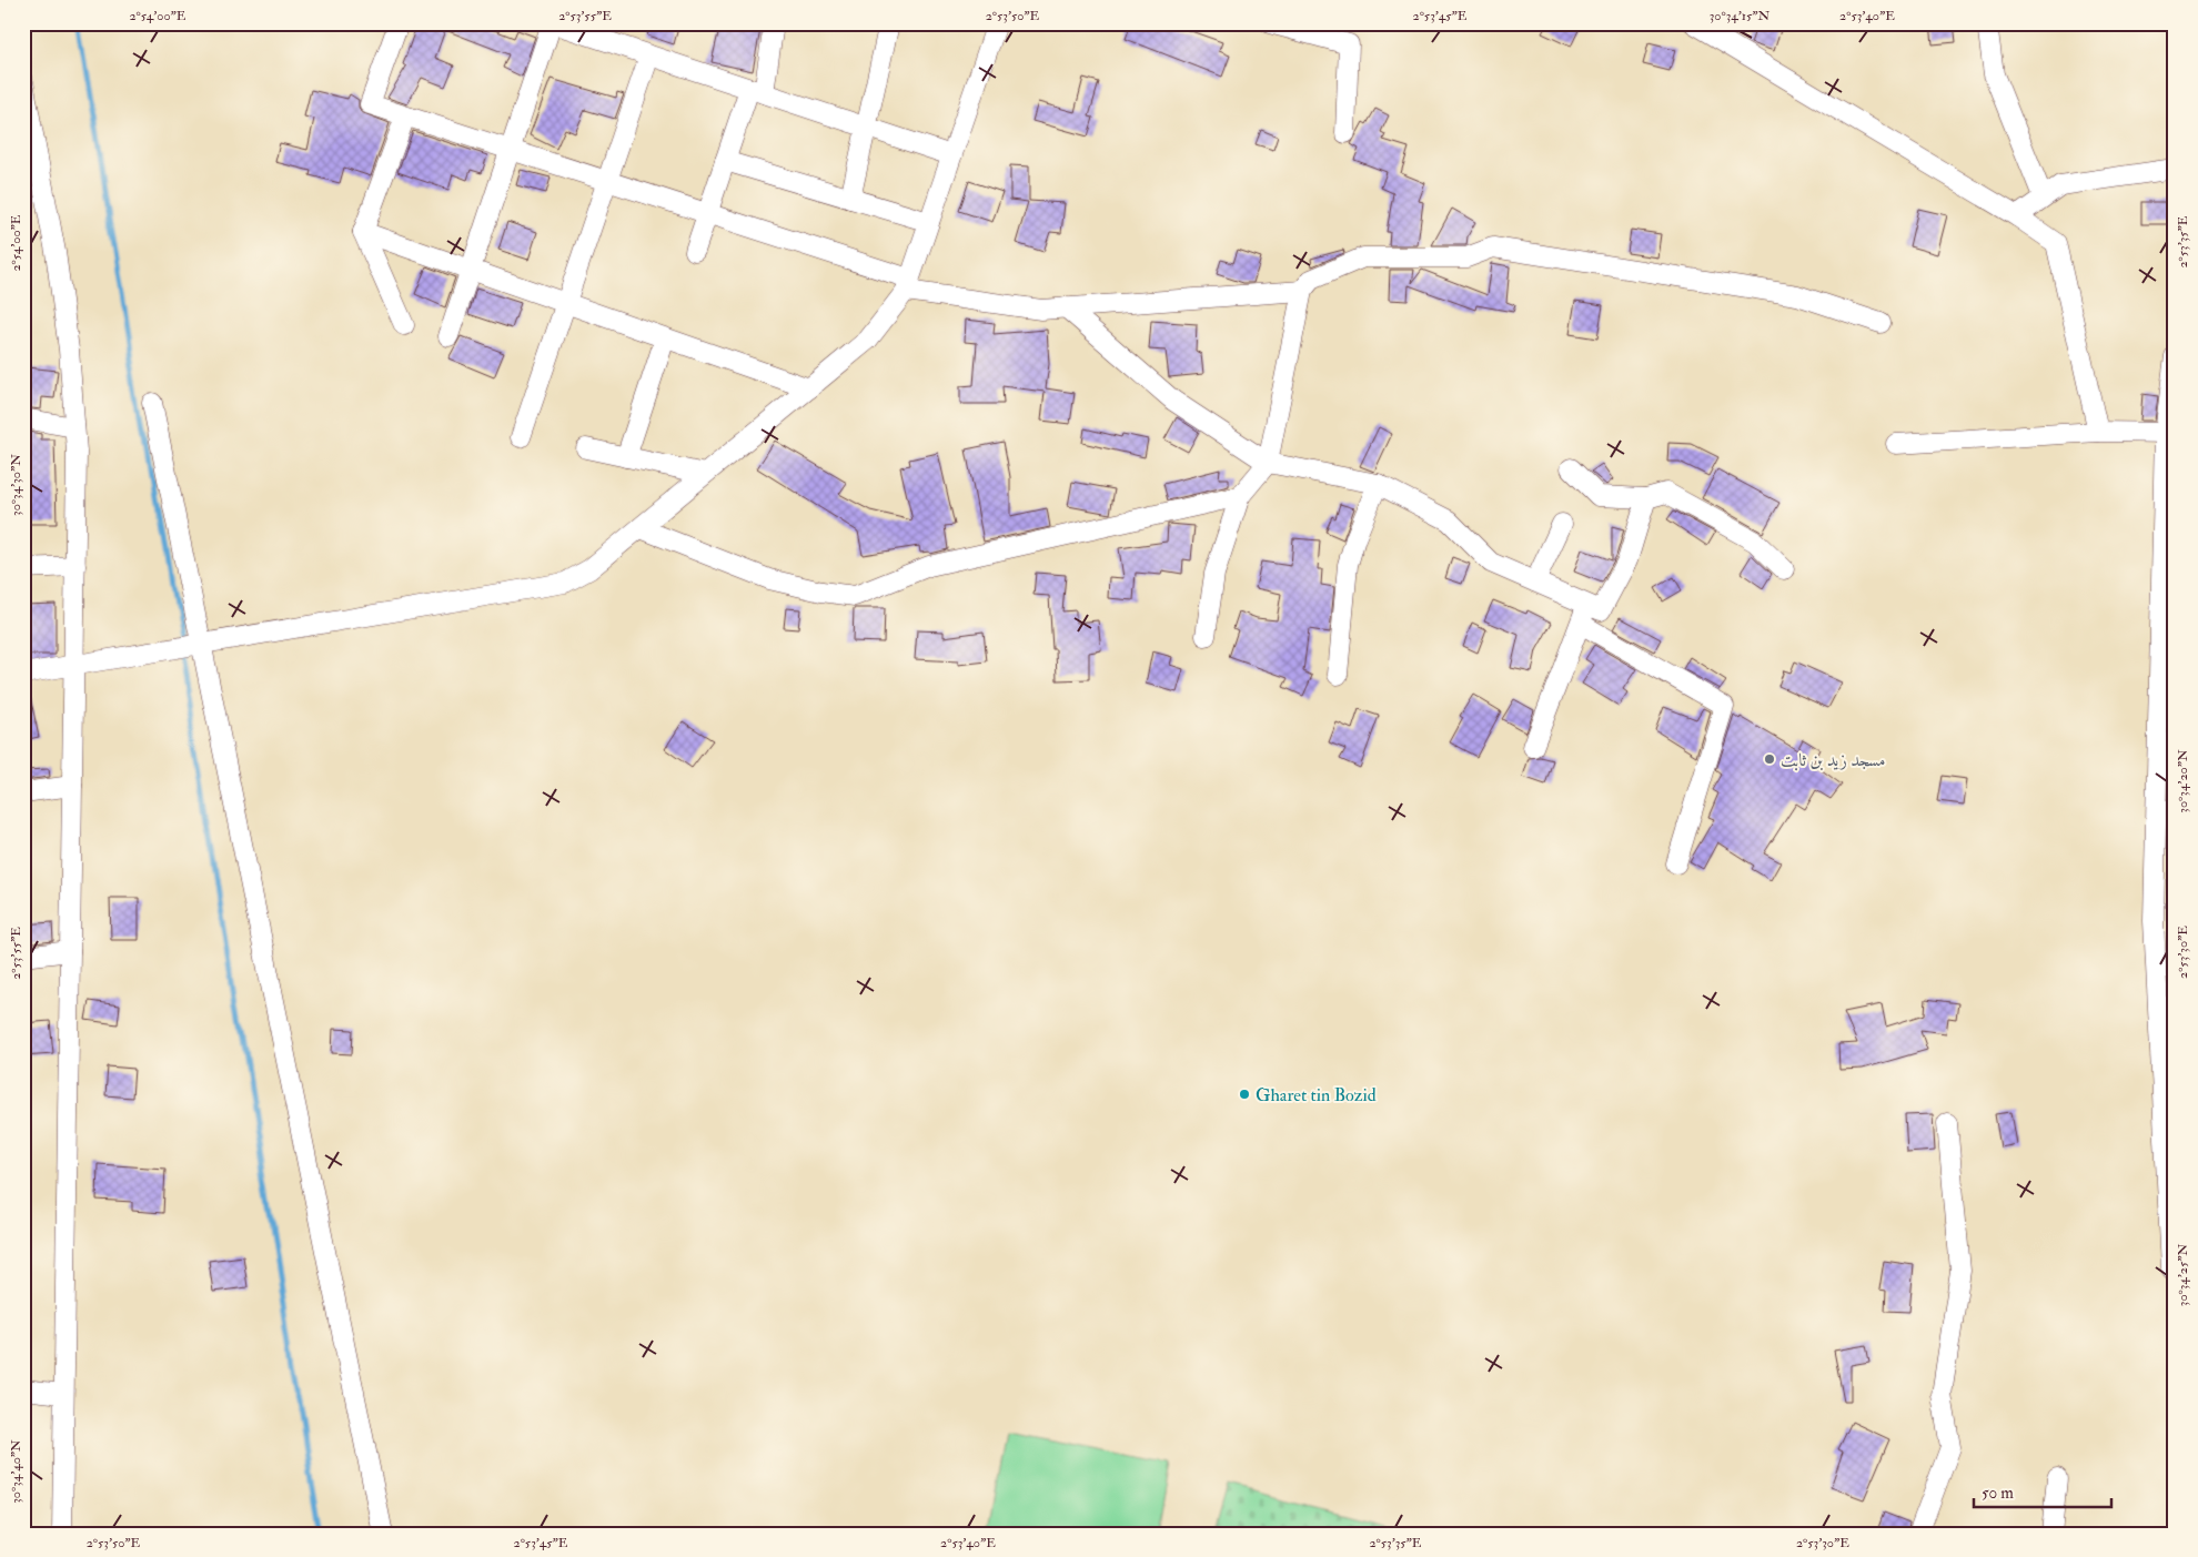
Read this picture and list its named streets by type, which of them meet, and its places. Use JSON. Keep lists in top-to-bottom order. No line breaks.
{"places":["مسجد زيد بن ثابت","Gharet tin Bozid"],"scale_bar":"50 m","coordinates":["2°54'00\"E","2°53'55\"E","2°53'50\"E","2°53'45\"E","30°34'15\"N","2°53'40\"E","2°53'35\"E","30°34'30\"N","30°34'20\"N","2°53'30\"E","30°34'25\"N","30°34'40\"N"]}
